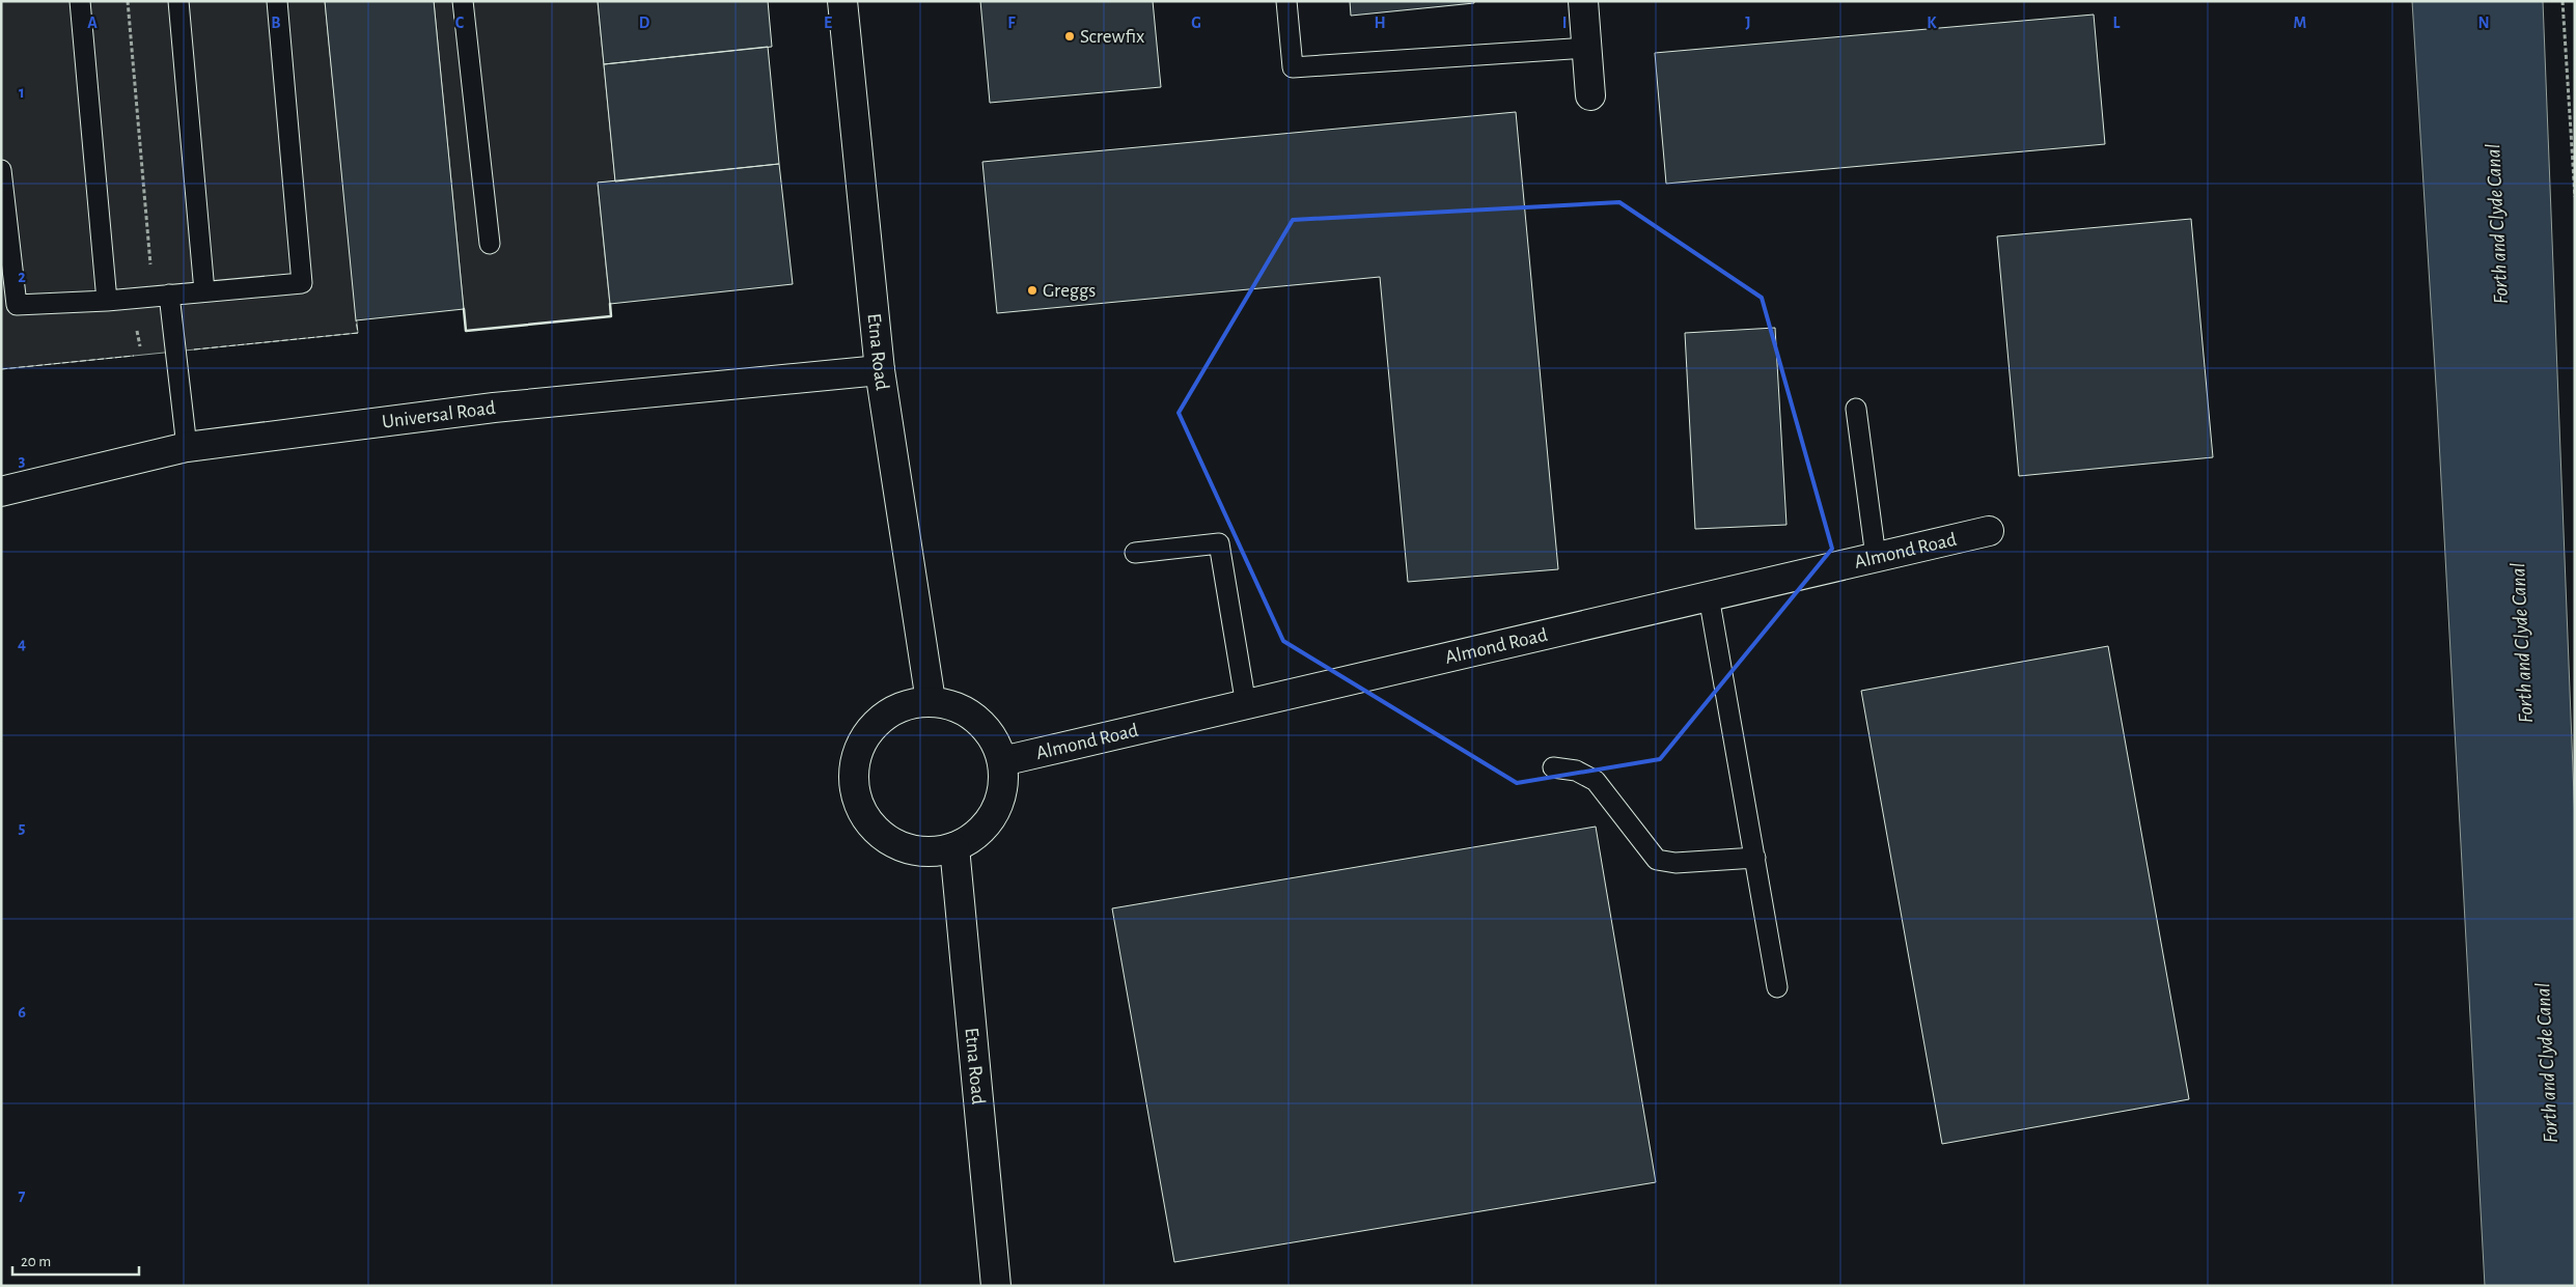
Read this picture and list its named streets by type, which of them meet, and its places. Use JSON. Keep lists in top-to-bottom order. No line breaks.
{"streets":{"street":["Etna Road","Universal Road","Almond Road"]},"crossings":[["Etna Road","Universal Road"],["Etna Road","Almond Road"]],"water":["Forth and Clyde Canal"],"places":["Screwfix","Greggs"],"scale_bar":"20 m","grid":{"columns":["A","B","C","D","E","F","G","H","I","J","K","L","M","N"],"rows":["1","2","3","4","5","6","7"]}}
